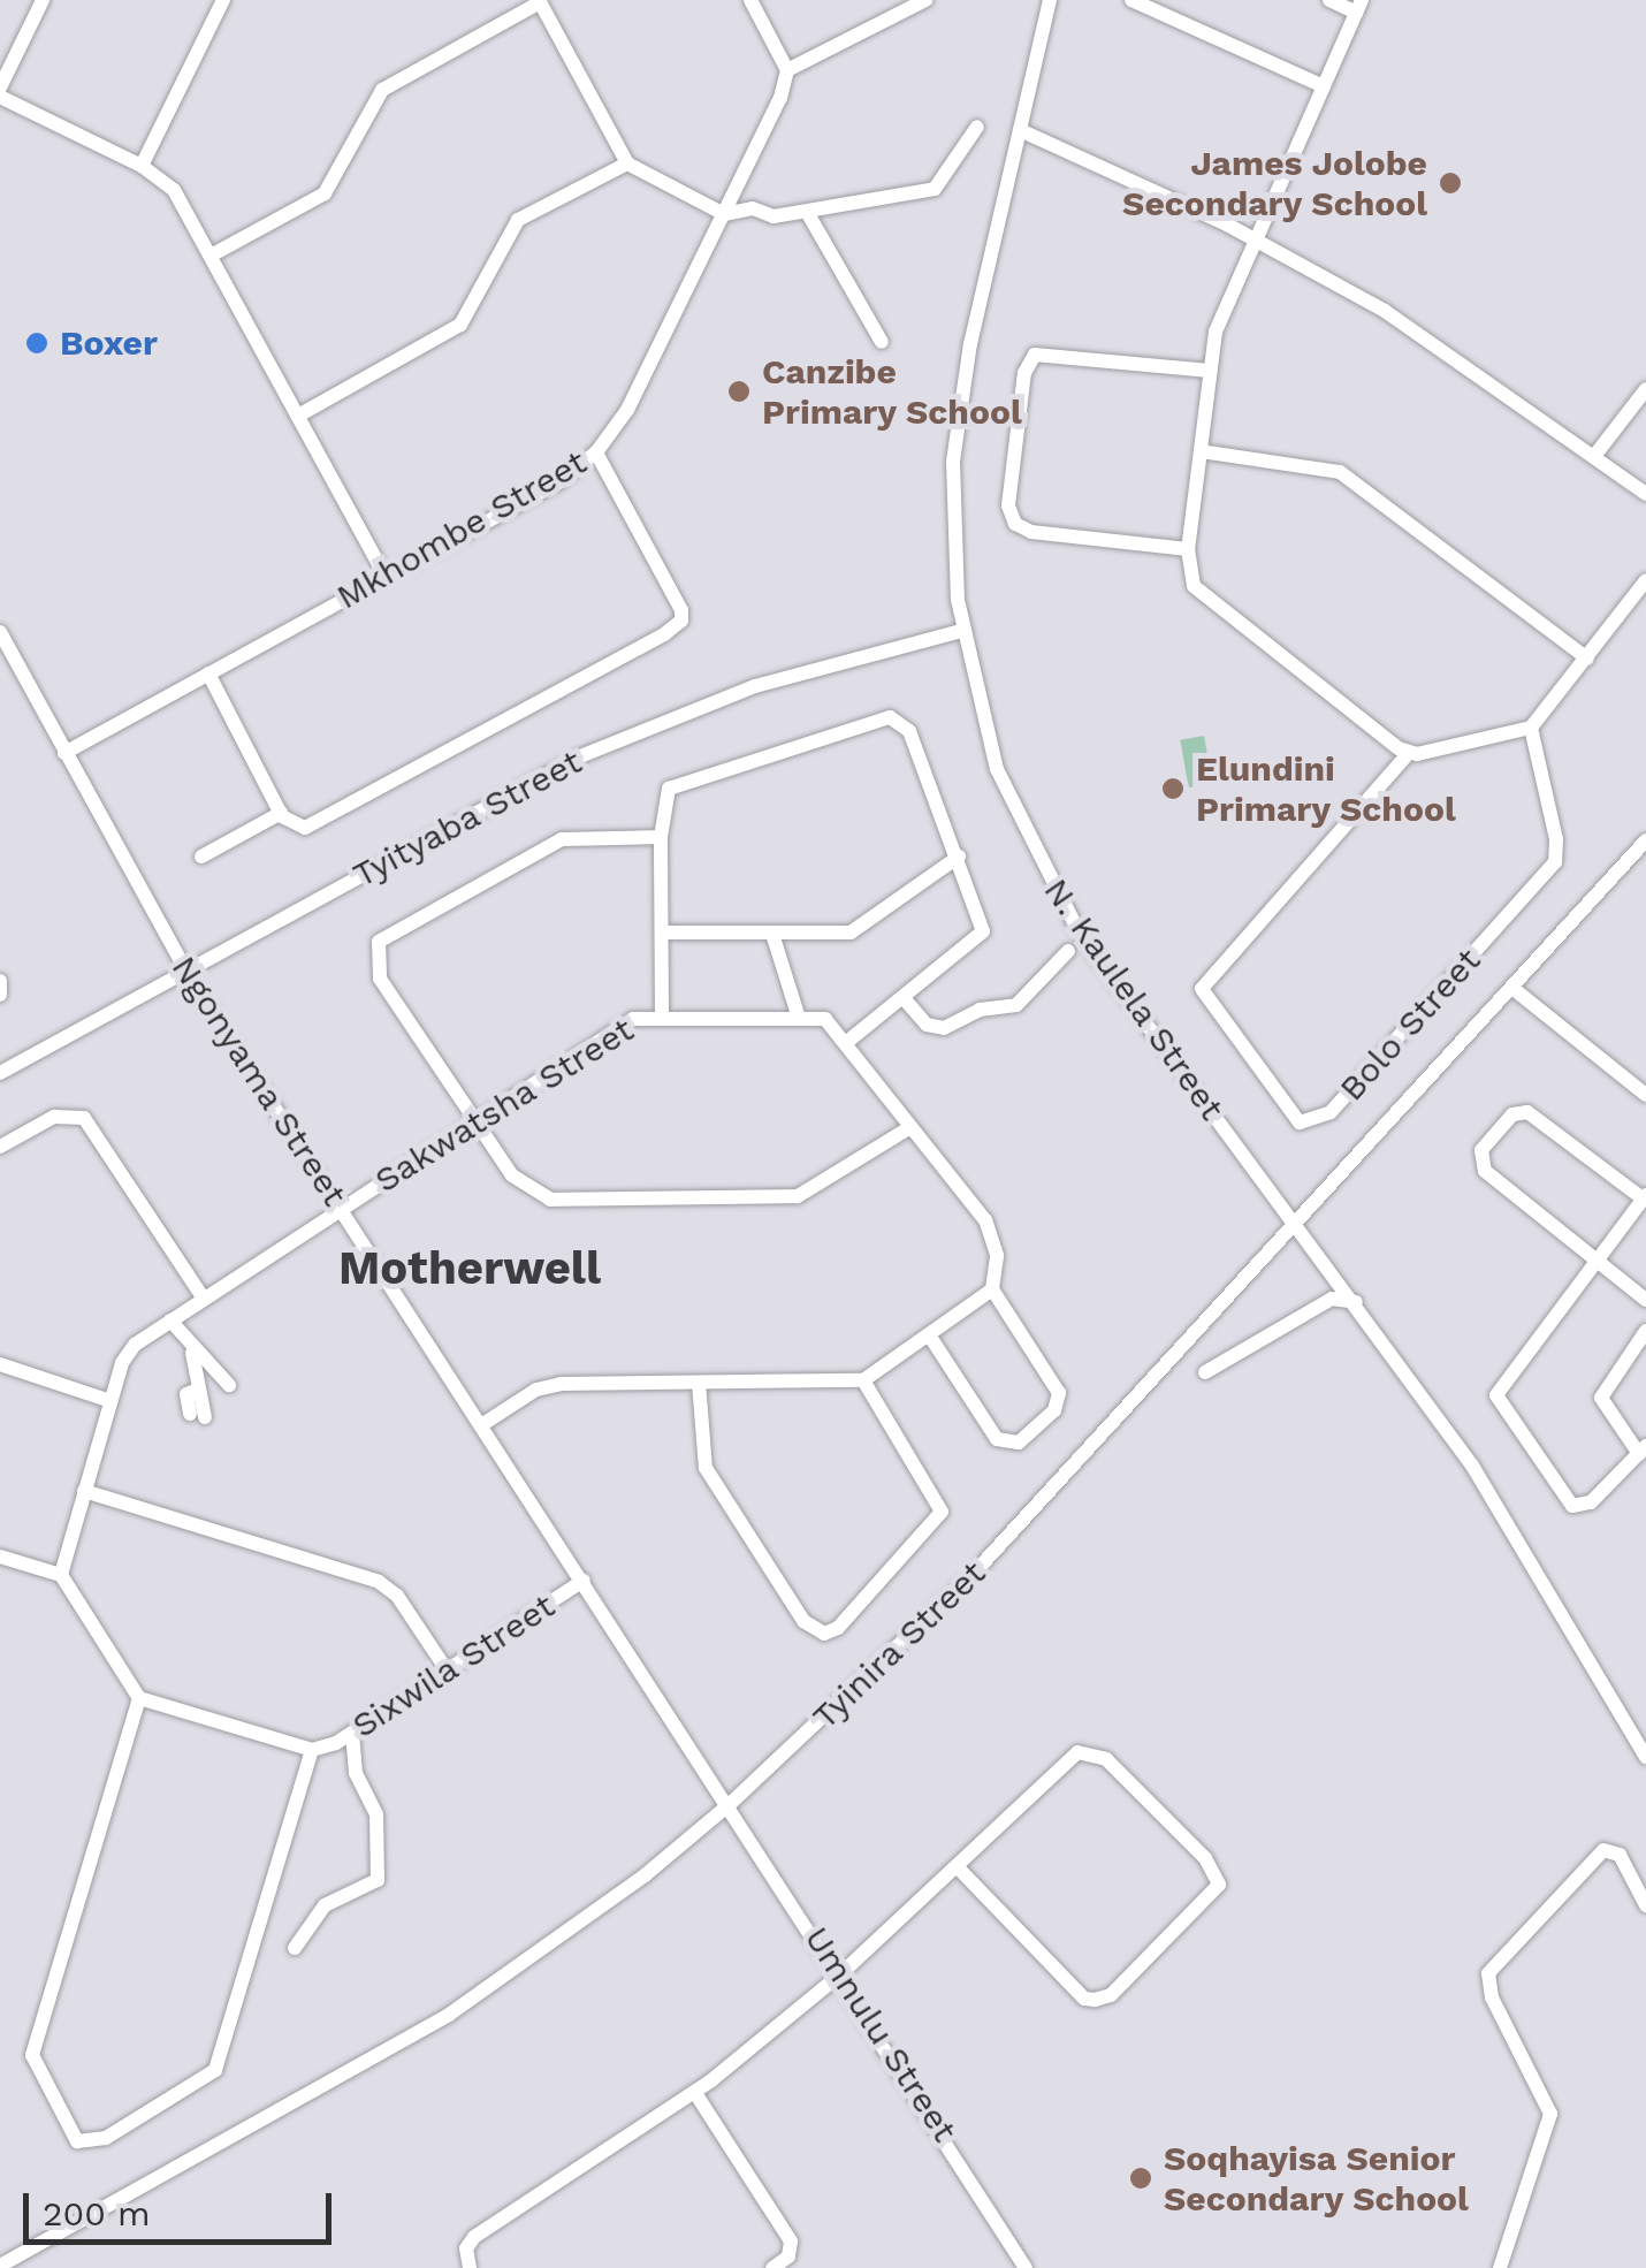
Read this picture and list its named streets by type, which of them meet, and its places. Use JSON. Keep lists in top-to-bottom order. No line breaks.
{"streets":{"street":["Mkhombe Street","Tyityaba Street","N. Kaulela Street","Bolo Street","Ngonyama Street","Sakwatsha Street","Tyinira Street","Sixwila Street","Umnulu Street"]},"crossings":[["Mkhombe Street","Ngonyama Street"],["Tyityaba Street","N. Kaulela Street"],["Tyityaba Street","Ngonyama Street"],["N. Kaulela Street","Tyinira Street"],["Ngonyama Street","Sakwatsha Street"],["Ngonyama Street","Tyinira Street"],["Ngonyama Street","Sixwila Street"],["Ngonyama Street","Umnulu Street"],["Tyinira Street","Umnulu Street"]],"districts":["Motherwell"],"places":["James Jolobe Secondary School","Boxer","Canzibe Primary School","Elundini Primary School","Soqhayisa Senior Secondary School"],"scale_bar":"200 m"}
